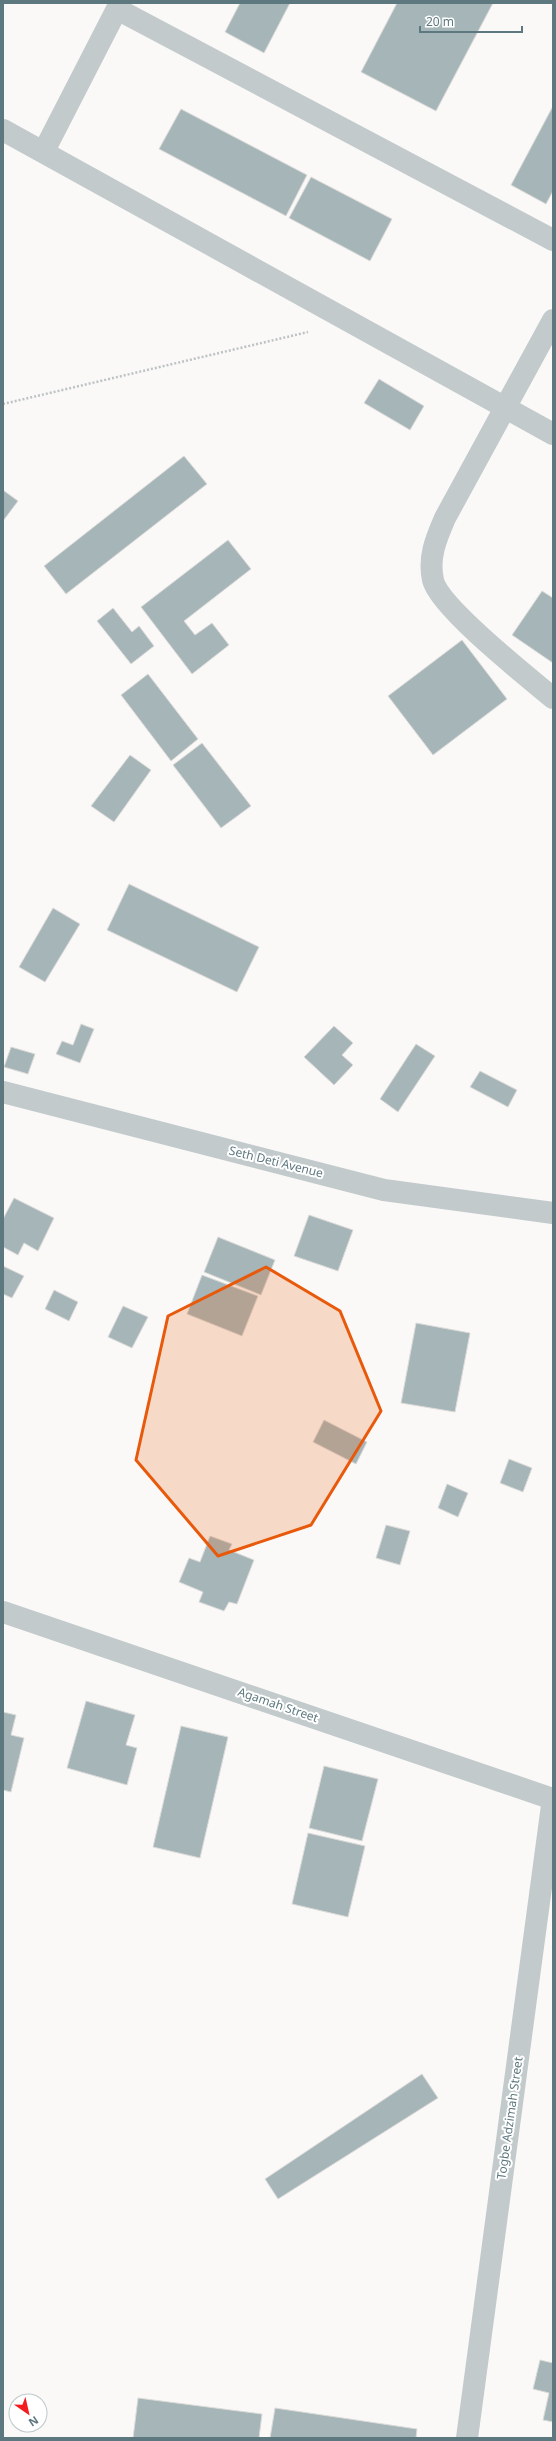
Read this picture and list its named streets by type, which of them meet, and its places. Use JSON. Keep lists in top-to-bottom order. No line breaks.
{"streets":{"street":["Seth Deti Avenue","Agamah Street","Togbe Adzimah Street"]},"crossings":[["Agamah Street","Togbe Adzimah Street"]],"scale_bar":"20 m","north":"bottom right"}
